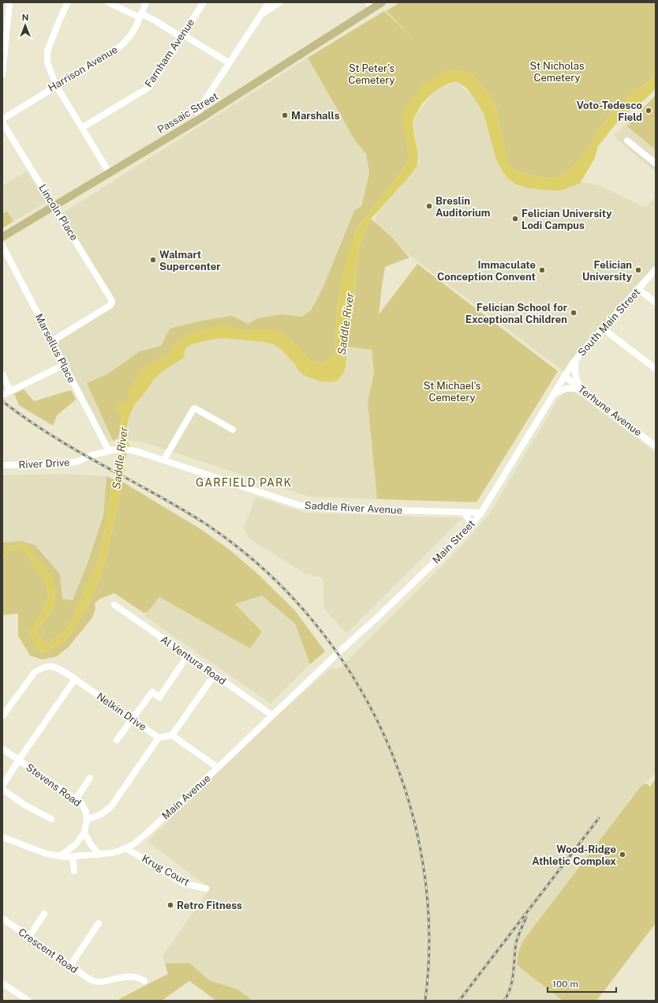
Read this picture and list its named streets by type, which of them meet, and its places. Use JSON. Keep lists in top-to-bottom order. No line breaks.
{"streets":{"main road":["Passaic Street"],"street":["Farnham Avenue","Harrison Avenue","Lincoln Place","South Main Street","Marsellus Place","Terhune Avenue","River Drive","Saddle River Avenue","Main Street","Al Ventura Road","Nelkin Drive","Stevens Road","Main Avenue","Krug Court","Crescent Road"]},"crossings":[["Passaic Street","Lincoln Place"],["Lincoln Place","Marsellus Place"],["South Main Street","Terhune Avenue"],["South Main Street","Main Street"],["Marsellus Place","River Drive"],["Terhune Avenue","Main Street"],["River Drive","Saddle River Avenue"],["Saddle River Avenue","Main Street"],["Main Street","Main Avenue"],["Al Ventura Road","Main Avenue"],["Main Avenue","Krug Court"]],"districts":["GARFIELD PARK"],"water":["Saddle River"],"parks":["St Nicholas Cemetery","St Peter's Cemetery","St Michael's Cemetery"],"places":["Voto-Tedesco Field","Marshalls","Breslin Auditorium","Felician University Lodi Campus","Walmart Supercenter","Immaculate Conception Convent","Felician University","Felician School for Exceptional Children","Wood-Ridge Athletic Complex","Retro Fitness"],"scale_bar":"100 m","north":"top"}
